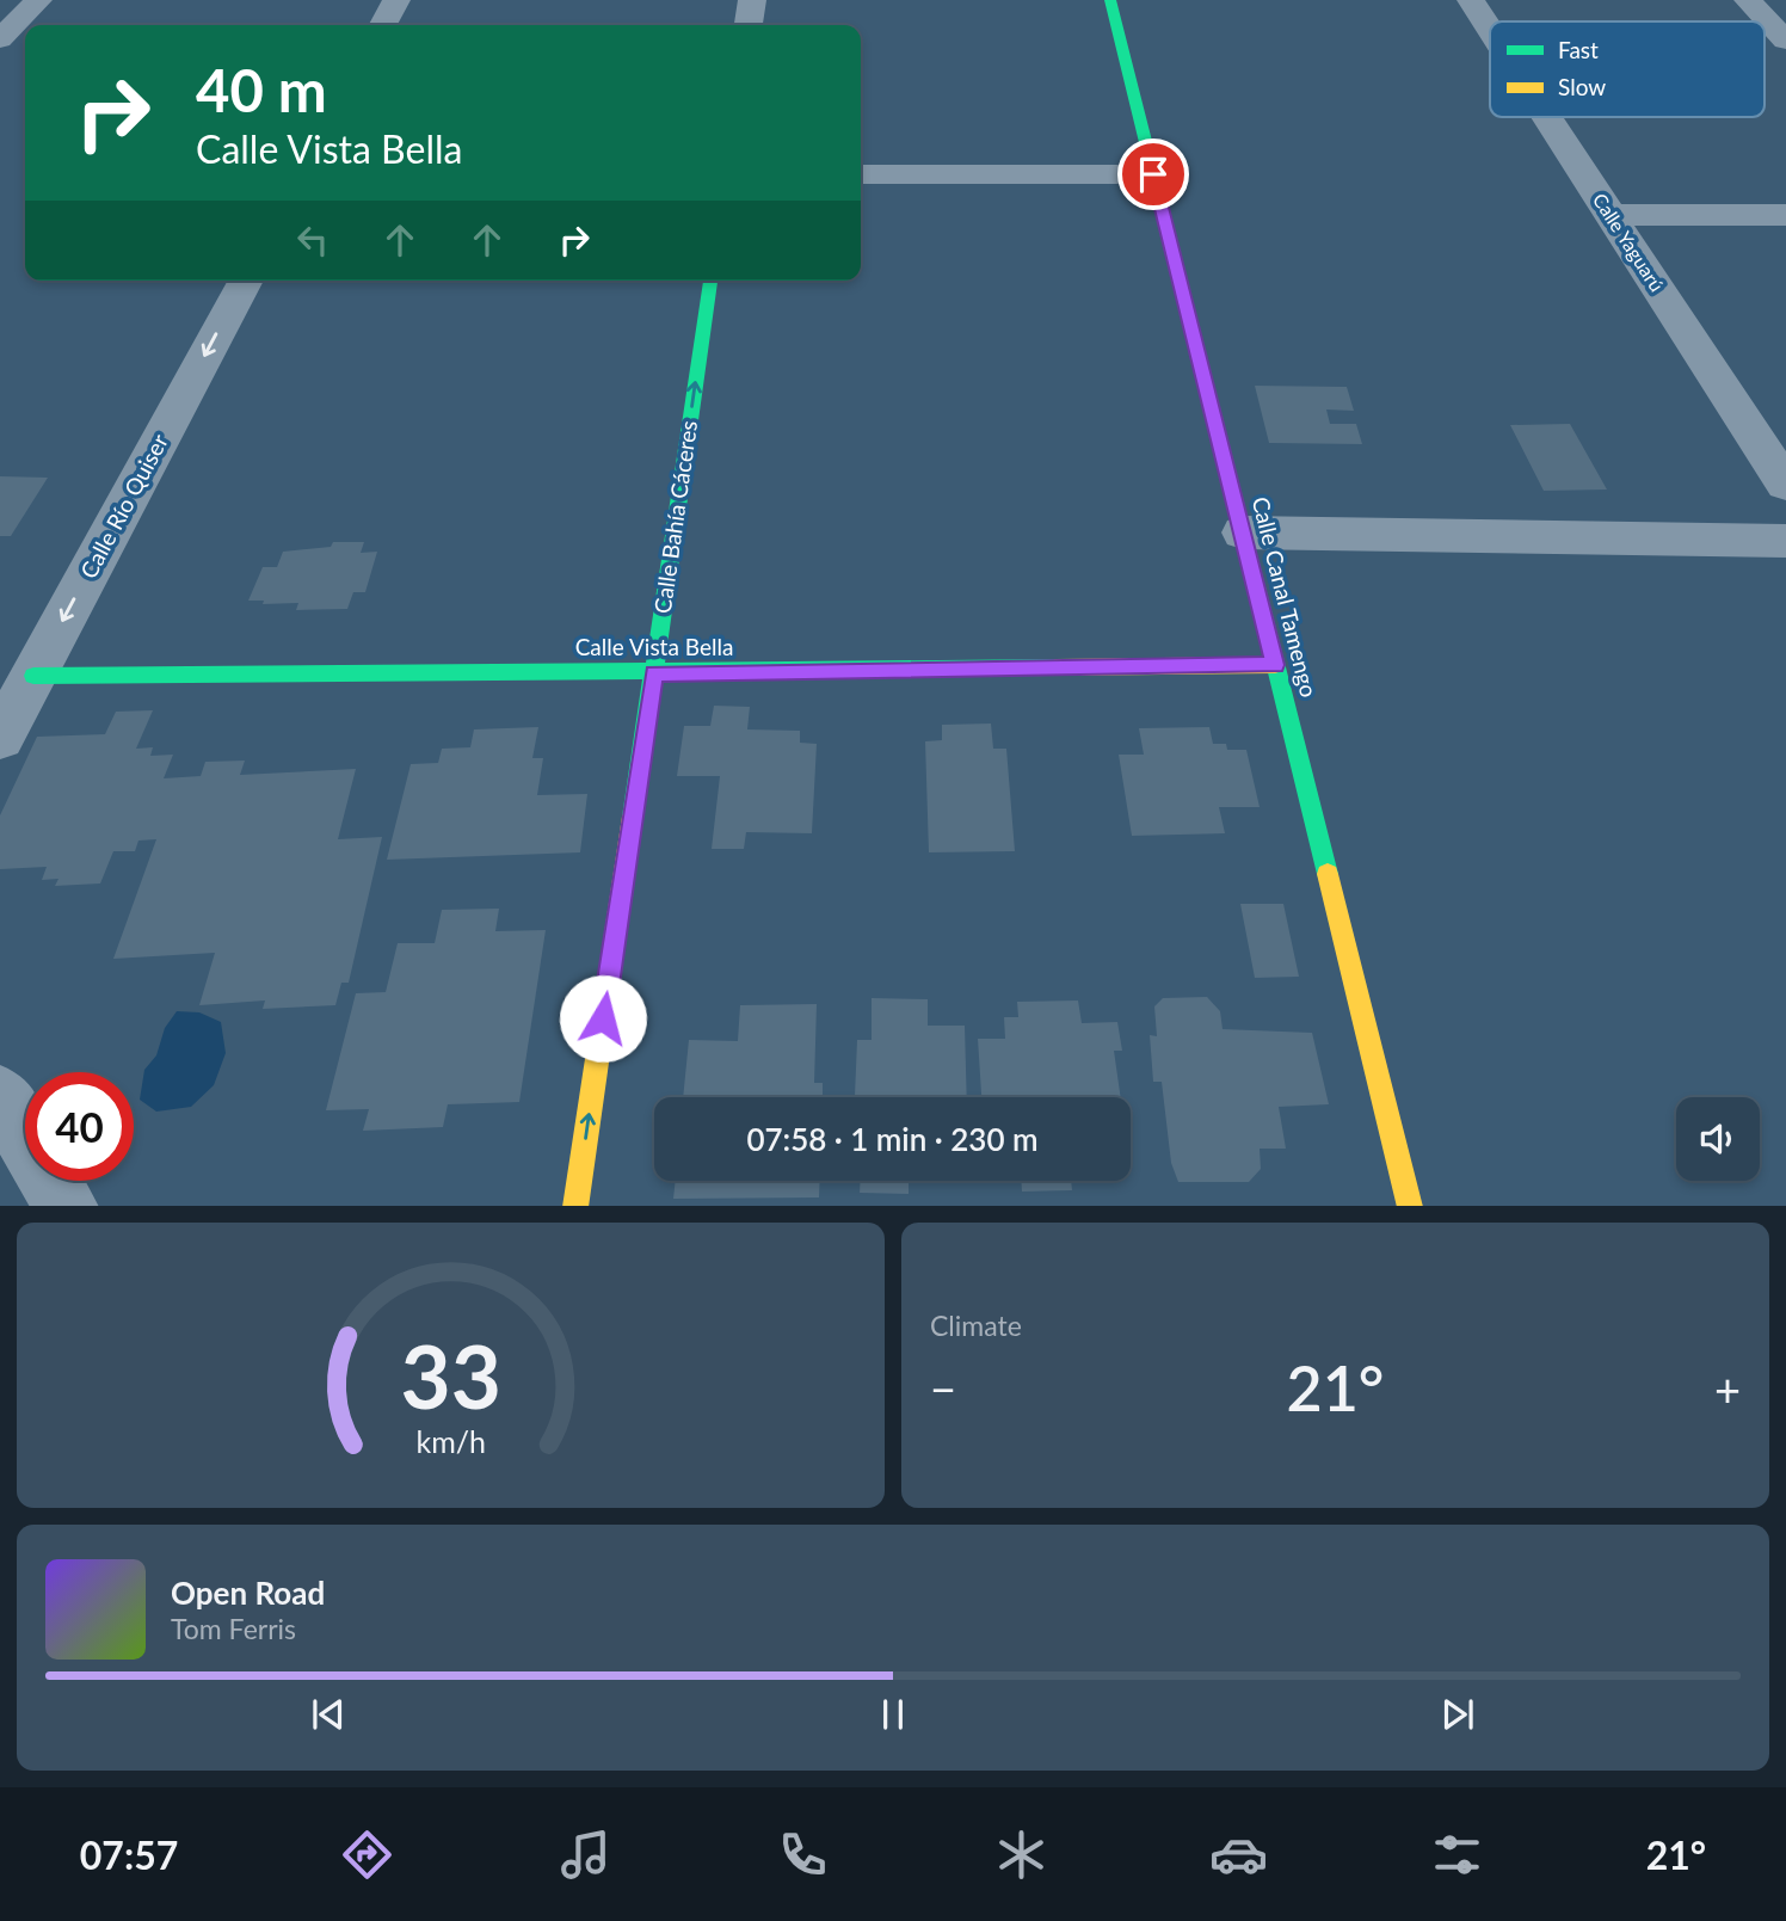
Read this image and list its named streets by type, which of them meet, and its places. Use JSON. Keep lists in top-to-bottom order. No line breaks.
{"streets":{"street":["Calle Yaguarú","Calle Río Quiser","Calle Bahía Cáceres","Calle Canal Tamengo","Calle Vista Bella"]},"crossings":[["Calle Río Quiser","Calle Vista Bella"],["Calle Bahía Cáceres","Calle Vista Bella"],["Calle Canal Tamengo","Calle Vista Bella"]],"one_way":["Calle Río Quiser","Calle Bahía Cáceres"],"legend":["Fast","Slow"],"page":{"turn":["40 m","Calle Vista Bella"],"limit":"40","trip":"07:58 · 1 min · 230 m","tile":"Climate","heat":["−","21°","+"],"song":["Open Road","Tom Ferris"],"tabs":["07:57","21°"],"gauge":["33","km/h"]}}
